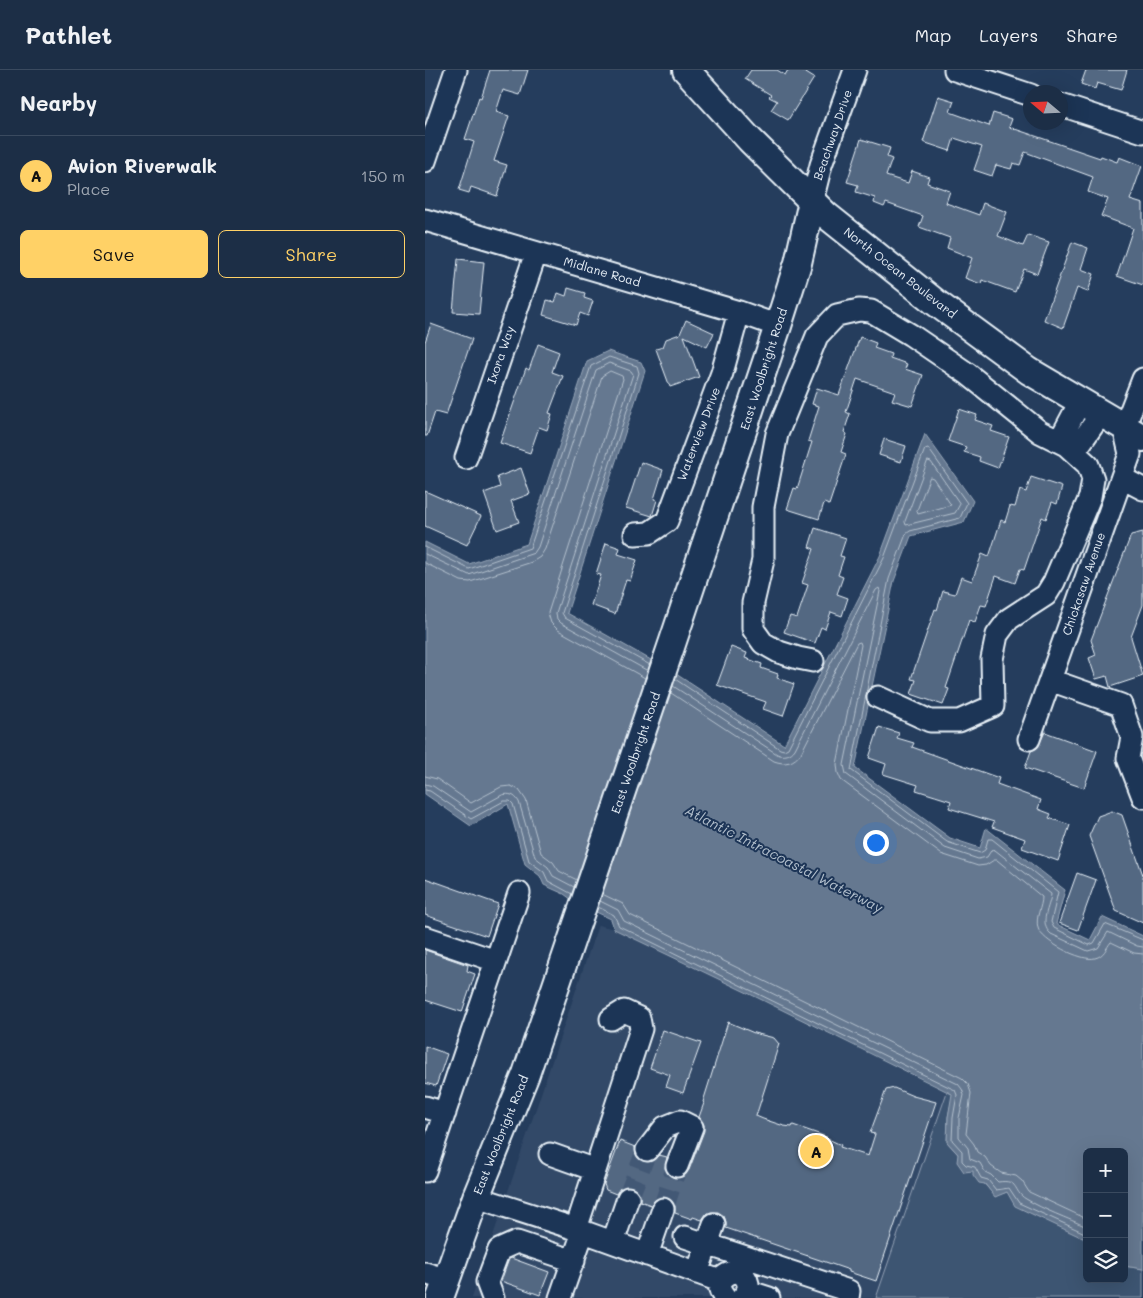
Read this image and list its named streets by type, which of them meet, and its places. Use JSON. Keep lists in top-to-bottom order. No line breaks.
{"streets":{"main road":["North Ocean Boulevard","East Woolbright Road"],"street":["Beachway Drive","Midlane Road","Ixora Way","Waterview Drive","Chickasaw Avenue"]},"crossings":[["Beachway Drive","North Ocean Boulevard"],["Beachway Drive","East Woolbright Road"],["Midlane Road","Ixora Way"],["Midlane Road","East Woolbright Road"],["Midlane Road","Waterview Drive"],["North Ocean Boulevard","East Woolbright Road"],["North Ocean Boulevard","Chickasaw Avenue"]],"water":["Atlantic Intracoastal Waterway"],"north":"left","page":{"header":"Pathlet","nav":["Map","Layers","Share"],"heading":"Nearby","list":[{"mark":"A","name":"Avion Riverwalk","note":"Place","value":"150 m"}],"buttons":["Save","Share"],"pins":"A","map_buttons":["+","−"]}}
